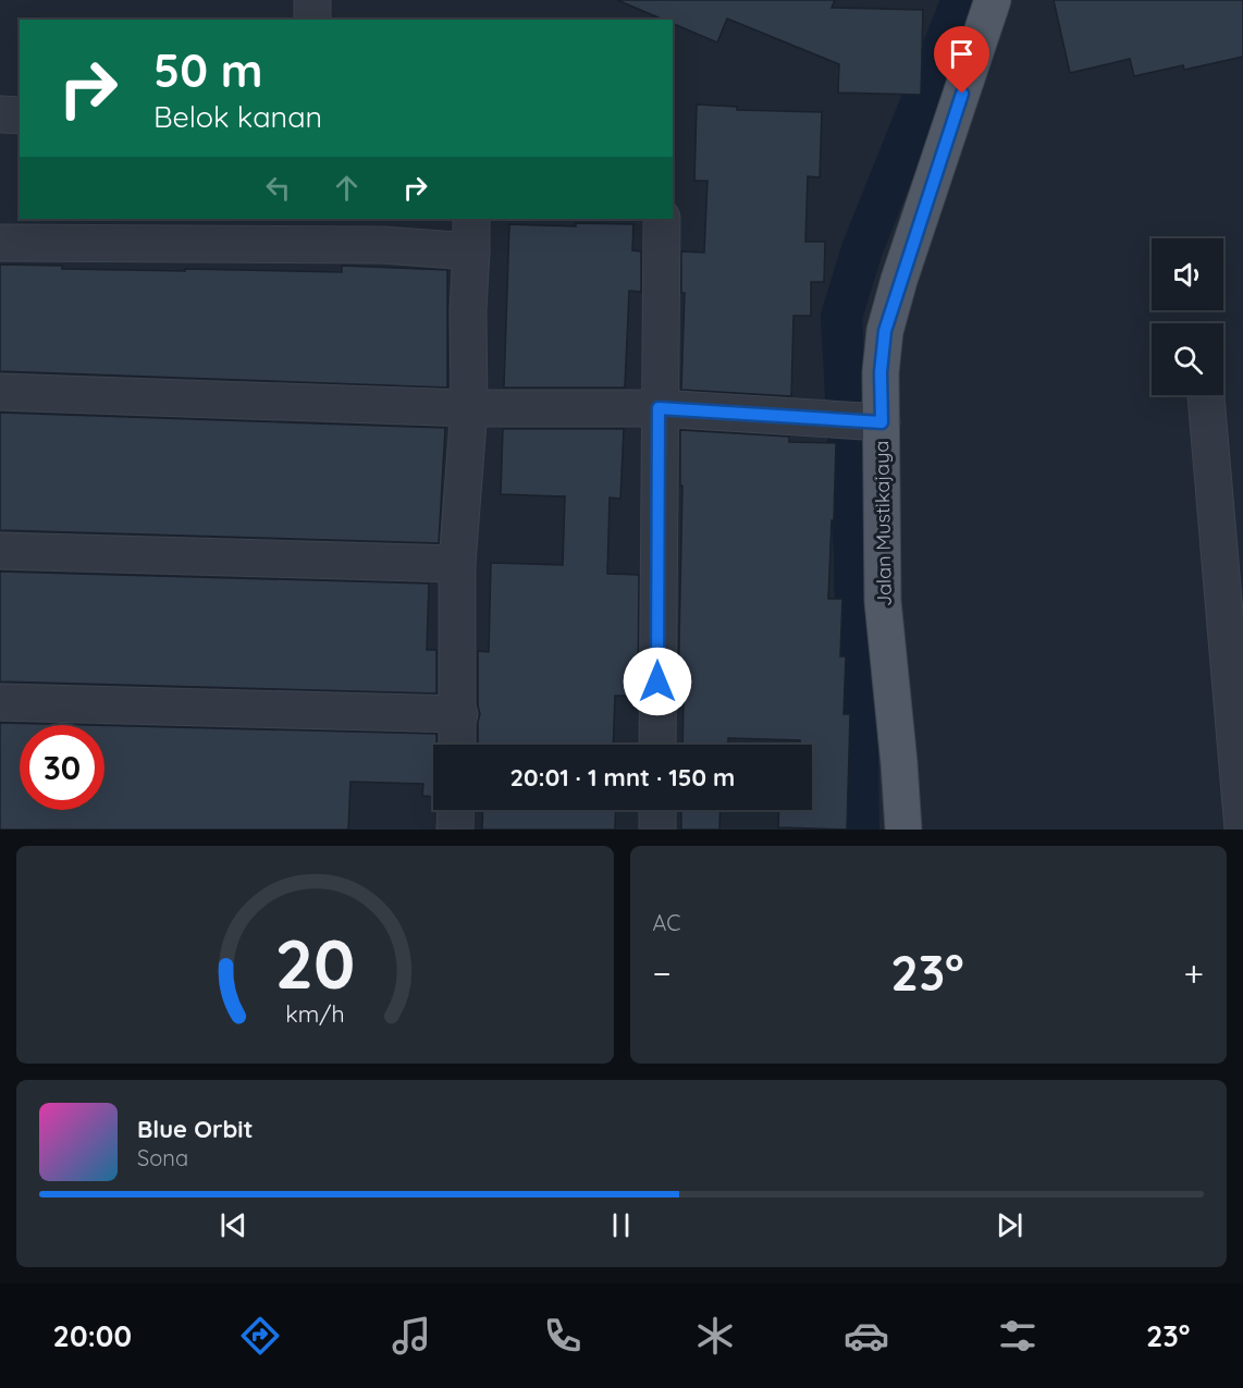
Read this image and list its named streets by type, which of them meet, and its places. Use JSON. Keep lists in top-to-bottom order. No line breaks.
{"streets":{"main road":["Jalan Mustikajaya"]},"page":{"turn":["50 m","Belok kanan"],"limit":"30","trip":"20:01 · 1 mnt · 150 m","tile":"AC","heat":["−","23°","+"],"song":["Blue Orbit","Sona"],"tabs":["20:00","23°"],"gauge":["20","km/h"]}}
